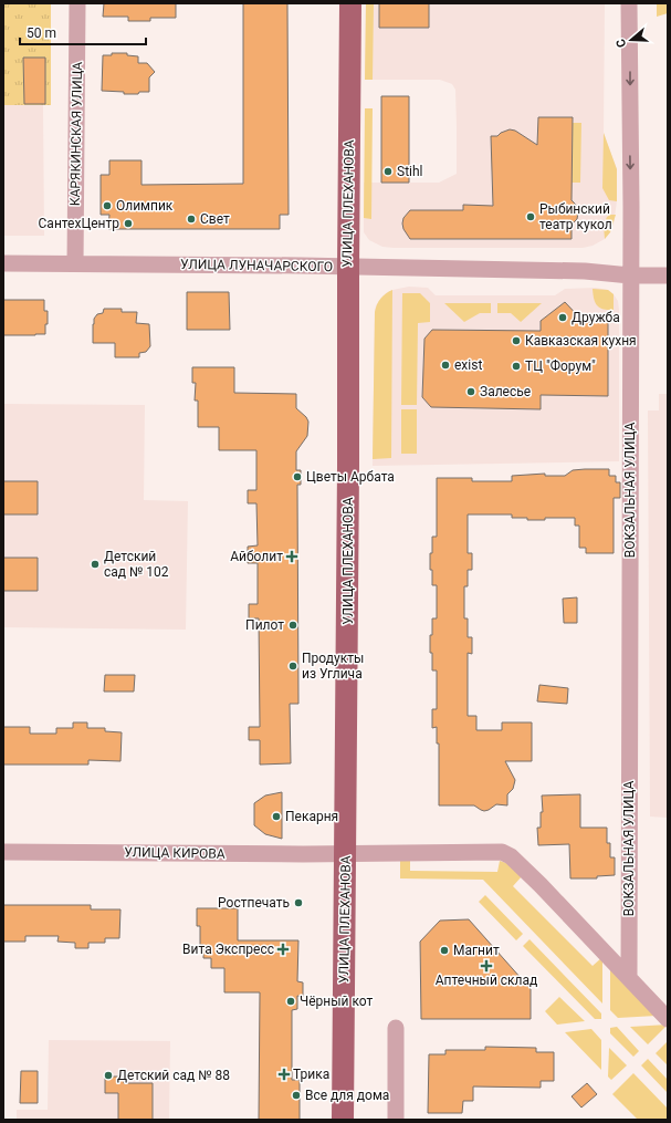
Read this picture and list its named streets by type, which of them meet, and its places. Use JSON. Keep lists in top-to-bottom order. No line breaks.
{"streets":{"main road":["УЛИЦА ПЛЕХАНОВА"],"street":["КАРЯКИНСКАЯ УЛИЦА","УЛИЦА ЛУНАЧАРСКОГО","ВОКЗАЛЬНАЯ УЛИЦА","УЛИЦА КИРОВА"]},"crossings":[["КАРЯКИНСКАЯ УЛИЦА","УЛИЦА ЛУНАЧАРСКОГО"],["УЛИЦА ПЛЕХАНОВА","УЛИЦА ЛУНАЧАРСКОГО"],["УЛИЦА ПЛЕХАНОВА","УЛИЦА КИРОВА"],["УЛИЦА ЛУНАЧАРСКОГО","ВОКЗАЛЬНАЯ УЛИЦА"],["ВОКЗАЛЬНАЯ УЛИЦА","УЛИЦА КИРОВА"]],"places":{"other":["Stihl","Олимпик","Рыбинский театр кукол","Свет","СантехЦентр","Дружба","Кавказская кухня","exist","ТЦ \"Форум\"","Залесье","Цветы Арбата","Детский сад № 102","Пилот","Продукты из Углича","Пекарня","Ростпечать","Магнит","Чёрный кот","Детский сад № 88","Все для дома"],"health":["Айболит","Вита Экспресс","Аптечный склад","Трика"]},"scale_bar":"50 m","north":"left"}
